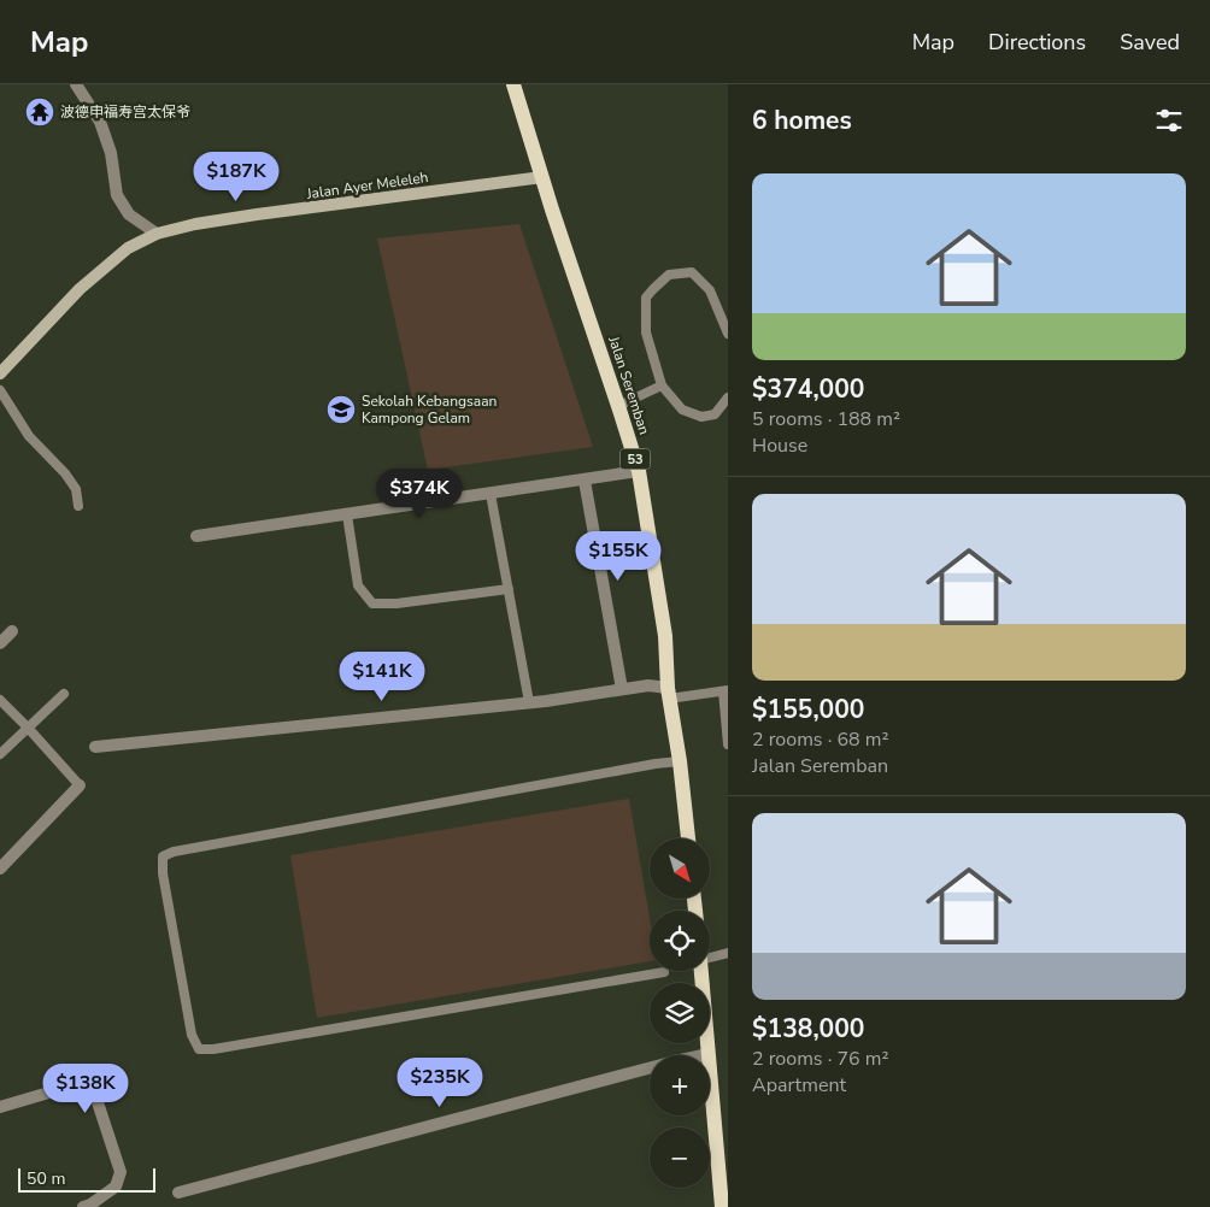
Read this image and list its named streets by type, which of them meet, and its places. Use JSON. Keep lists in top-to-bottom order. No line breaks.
{"streets":{"main road":["Jalan Seremban","53"],"street":["Jalan Ayer Meleleh"]},"crossings":[["Jalan Ayer Meleleh","Jalan Seremban"]],"places":{"temple":["波德申福寿宫太保爷"],"school or university":["Sekolah Kebangsaan Kampong Gelam"]},"scale_bar":"50 m","north":"bottom right","page":{"header":"Map","nav":["Map","Directions","Saved"],"heading":"6 homes","price":["$187K","$374K","$155K","$141K","$235K","$138K"],"list":[{"name":"$374,000","note":"5 rooms · 188 m² · House"},{"name":"$155,000","note":"2 rooms · 68 m² · Jalan Seremban"},{"name":"$138,000","note":"2 rooms · 76 m² · Apartment"}],"map_buttons":["+","−"],"scale":"50 m"}}
